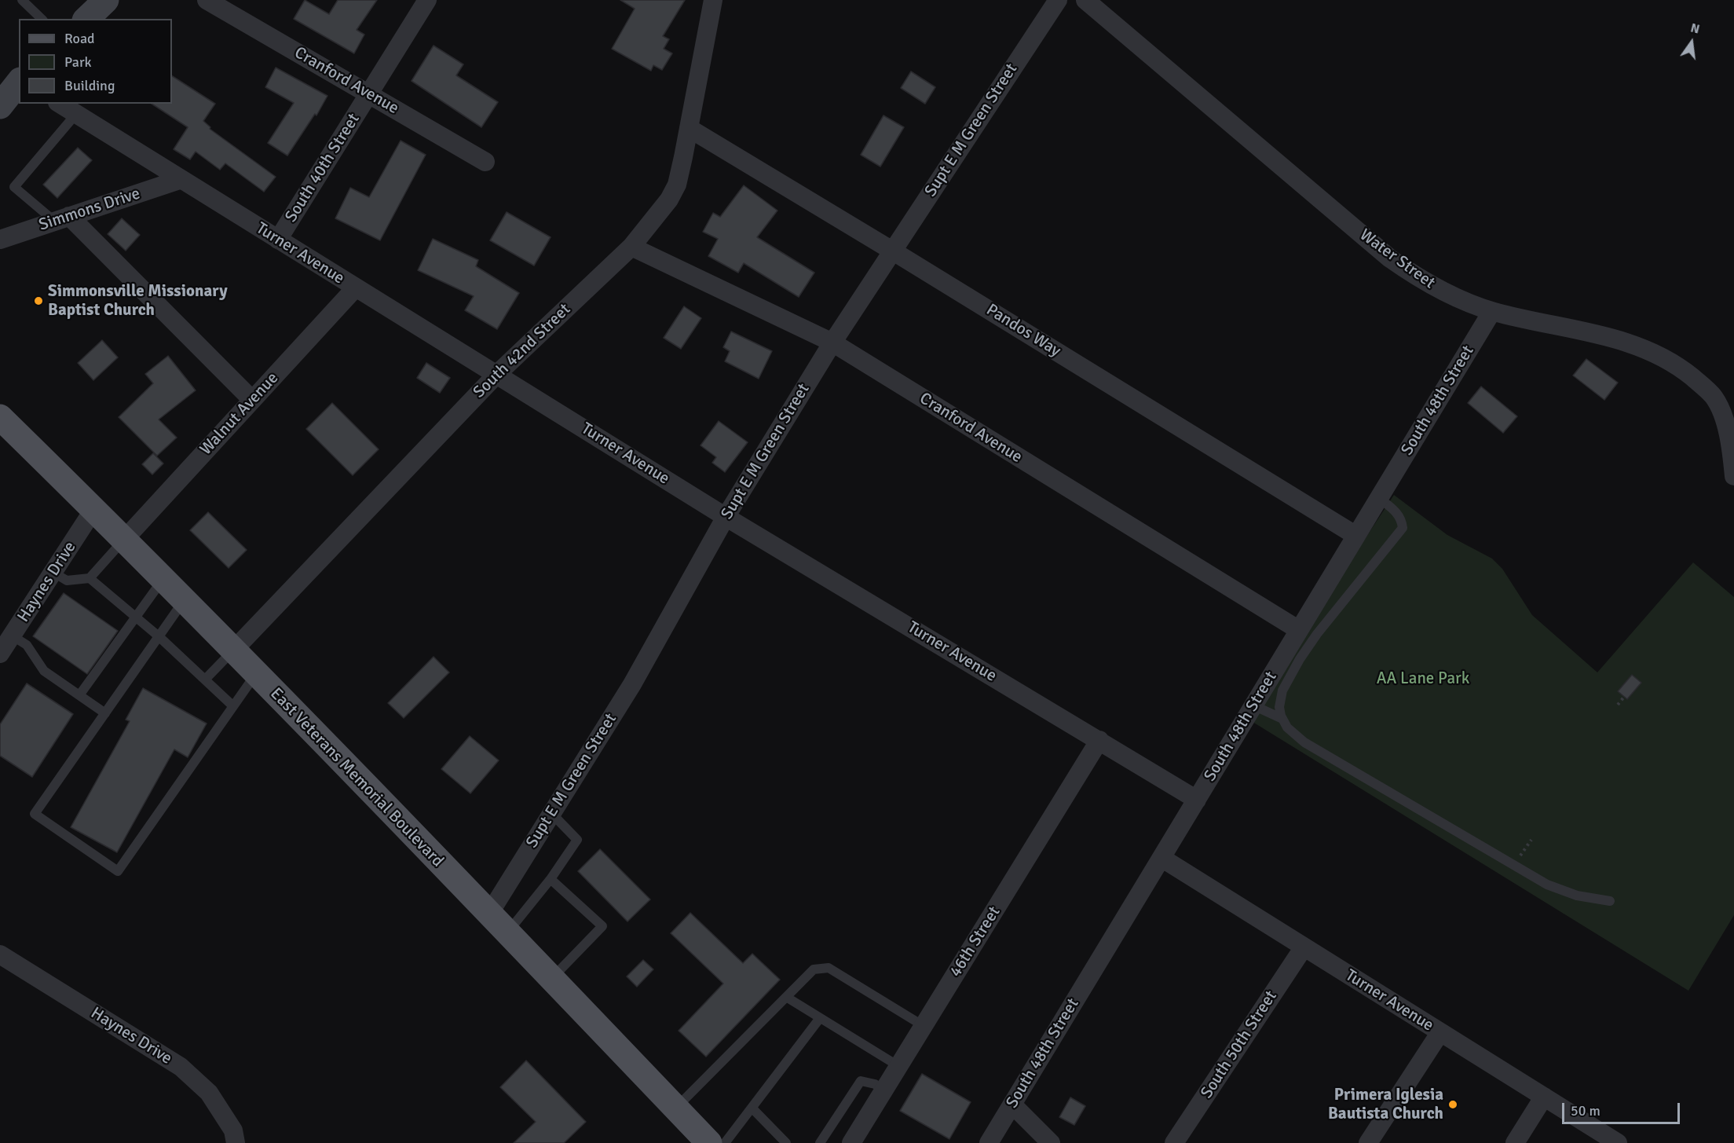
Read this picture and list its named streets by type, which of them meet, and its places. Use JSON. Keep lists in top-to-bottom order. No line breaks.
{"streets":{"main road":["East Veterans Memorial Boulevard"],"street":["Cranford Avenue","Supt E M Green Street","South 40th Street","Simmons Drive","Turner Avenue","Water Street","Pandos Way","South 42nd Street","South 48th Street","Walnut Avenue","Haynes Drive","46th Street","South 50th Street"]},"crossings":[["Cranford Avenue","Supt E M Green Street"],["Cranford Avenue","South 40th Street"],["Cranford Avenue","South 42nd Street"],["Cranford Avenue","South 48th Street"],["Supt E M Green Street","Turner Avenue"],["Supt E M Green Street","Pandos Way"],["Supt E M Green Street","East Veterans Memorial Boulevard"],["South 40th Street","Turner Avenue"],["Simmons Drive","Turner Avenue"],["Turner Avenue","South 42nd Street"],["Turner Avenue","South 48th Street"],["Turner Avenue","Walnut Avenue"],["Turner Avenue","46th Street"],["Turner Avenue","South 50th Street"],["Water Street","South 48th Street"],["Pandos Way","South 42nd Street"],["Pandos Way","South 48th Street"],["South 42nd Street","East Veterans Memorial Boulevard"],["Walnut Avenue","East Veterans Memorial Boulevard"],["Haynes Drive","East Veterans Memorial Boulevard"]],"parks":["AA Lane Park"],"places":["Simmonsville Missionary Baptist Church","Primera Iglesia Bautista Church"],"legend":["Road","Park","Building"],"scale_bar":"50 m","north":"top"}
